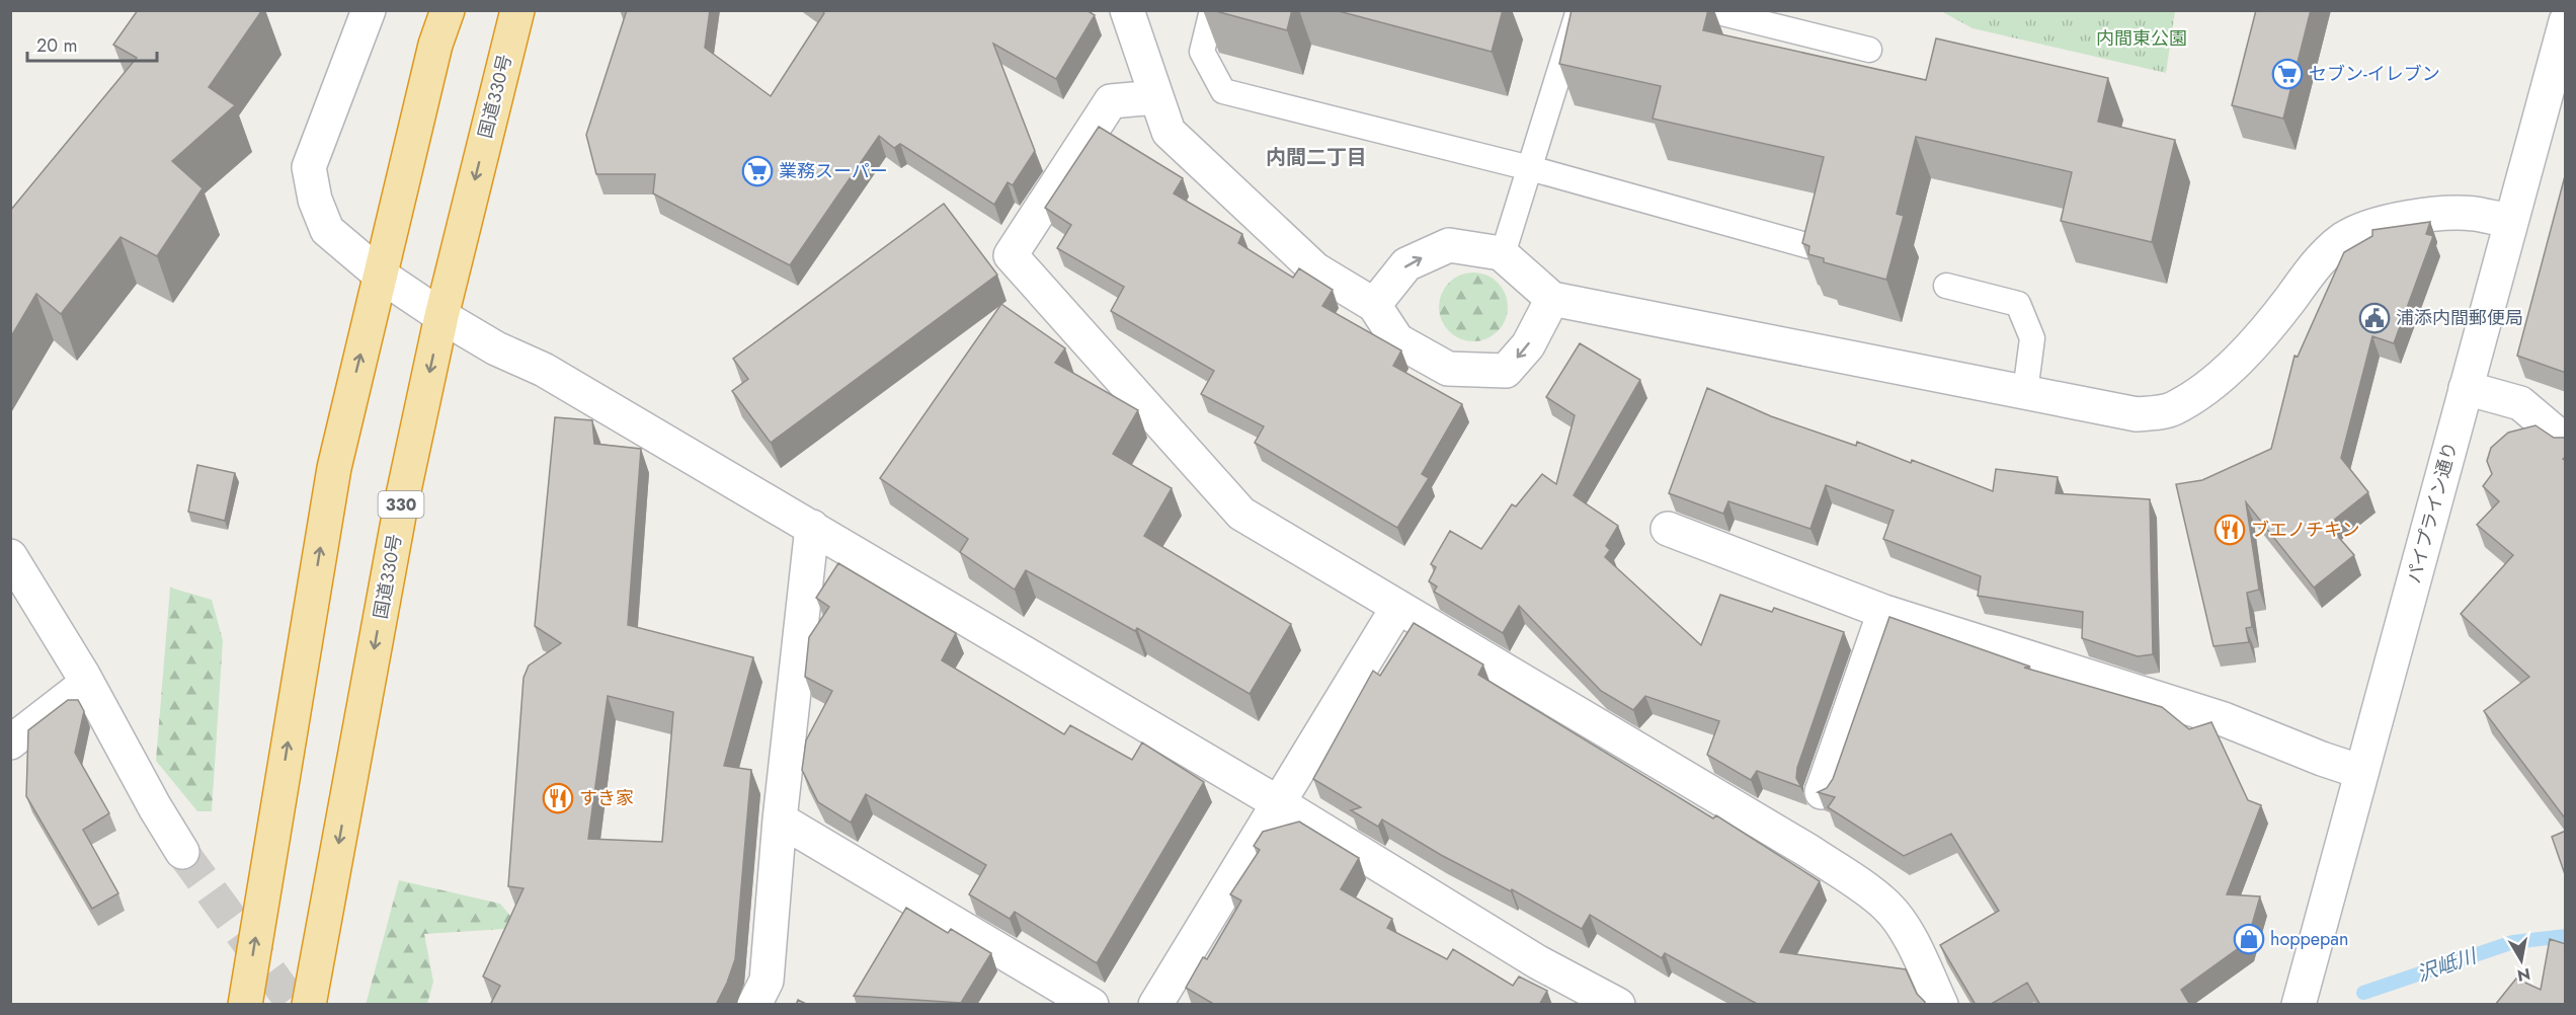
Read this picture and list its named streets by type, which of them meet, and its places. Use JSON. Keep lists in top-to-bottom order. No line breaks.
{"streets":{"highway":["国道330号","330"],"street":["パイプライン通り"]},"districts":["内間二丁目"],"water":["沢岻川"],"parks":["内間東公園"],"places":{"supermarket":["セブン-イレブン","業務スーパー"],"public building":["浦添内間郵便局"],"restaurant":["ブエノチキン","すき家"],"shop":["hoppepan"]},"scale_bar":"20 m","north":"bottom"}
